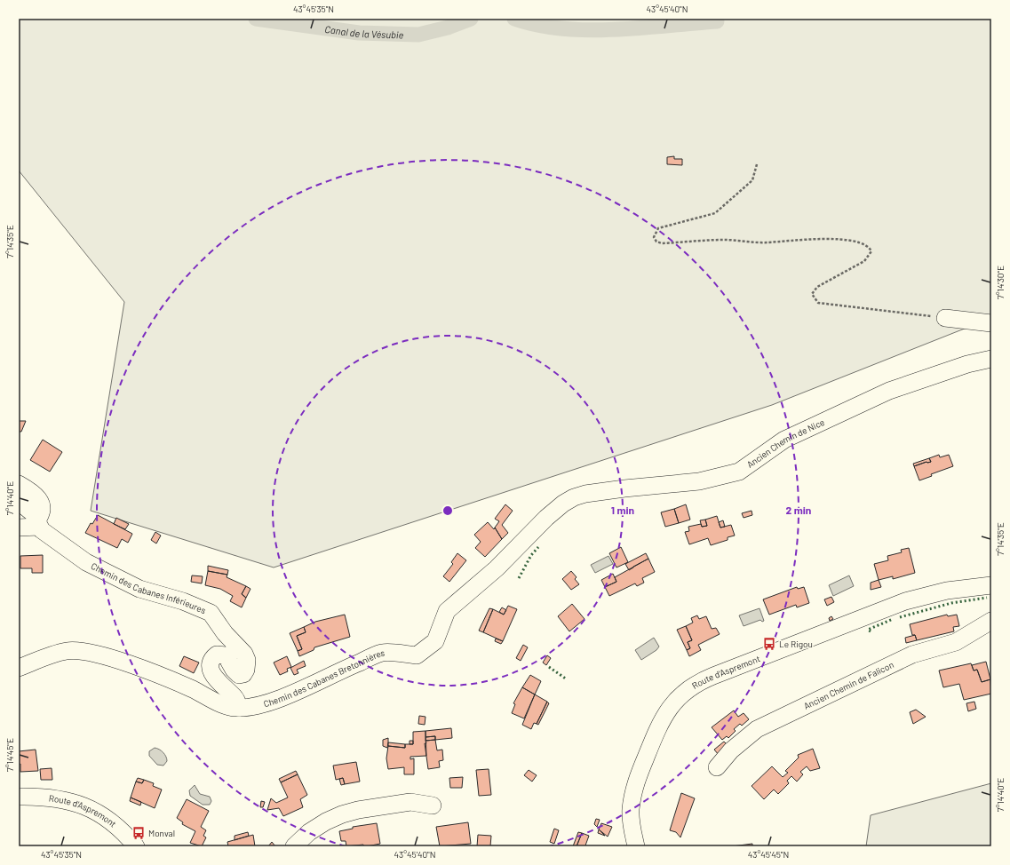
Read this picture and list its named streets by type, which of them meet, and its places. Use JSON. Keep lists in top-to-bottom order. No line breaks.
{"streets":{"street":["Ancien Chemin de Nice","Chemin des Cabanes Inférieures","Route d'Aspremont","Chemin des Cabanes Bretonnières","Ancien Chemin de Falicon"]},"crossings":[["Ancien Chemin de Nice","Chemin des Cabanes Bretonnières"],["Chemin des Cabanes Inférieures","Chemin des Cabanes Bretonnières"]],"water":["Canal de la Vésubie"],"places":{"bus stop":["Le Rigou","Monval"]},"coordinates":["43°45'35\"N","43°45'40\"N","7°14'35\"E","7°14'30\"E","7°14'40\"E","7°14'45\"E","43°45'45\"N"],"rings":["1 min","2 min"]}
